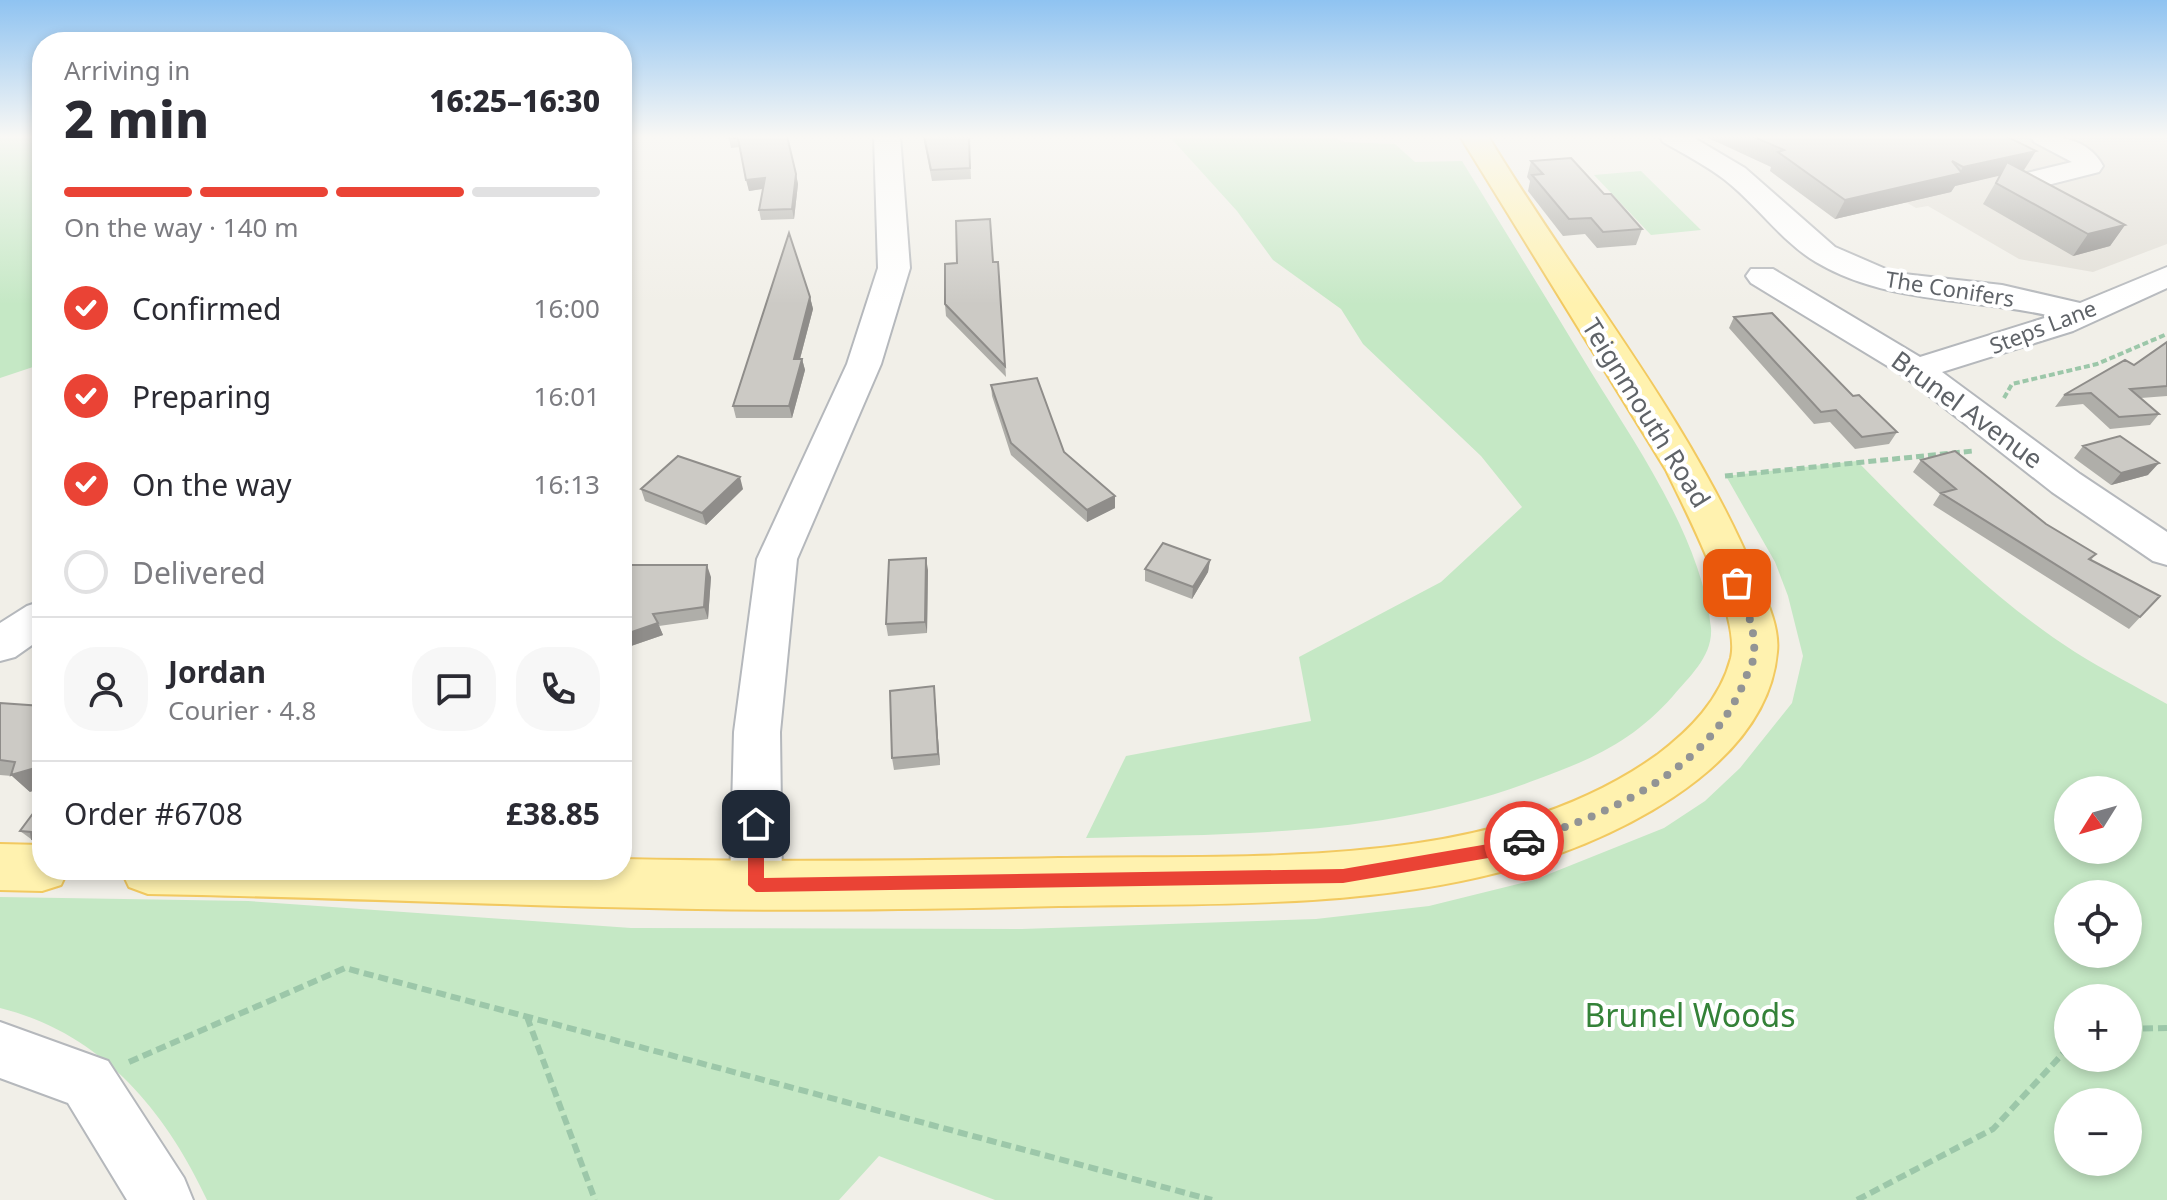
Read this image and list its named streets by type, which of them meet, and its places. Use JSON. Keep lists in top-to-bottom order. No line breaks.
{"streets":{"main road":["Teignmouth Road"],"street":["The Conifers","Steps Lane","Brunel Avenue"]},"crossings":[["The Conifers","Steps Lane"],["Steps Lane","Brunel Avenue"]],"parks":["Brunel Woods"],"north":"bottom left","page":{"heading":["2 min","Arriving in","16:25–16:30"],"panel":["Jordan","Courier · 4.8","Order #6708","£38.85"],"bar":"On the way · 140 m","list":[["Confirmed","16:00"],["Preparing","16:01"],["On the way","16:13"],"Delivered"],"map_buttons":["+","−"]}}
